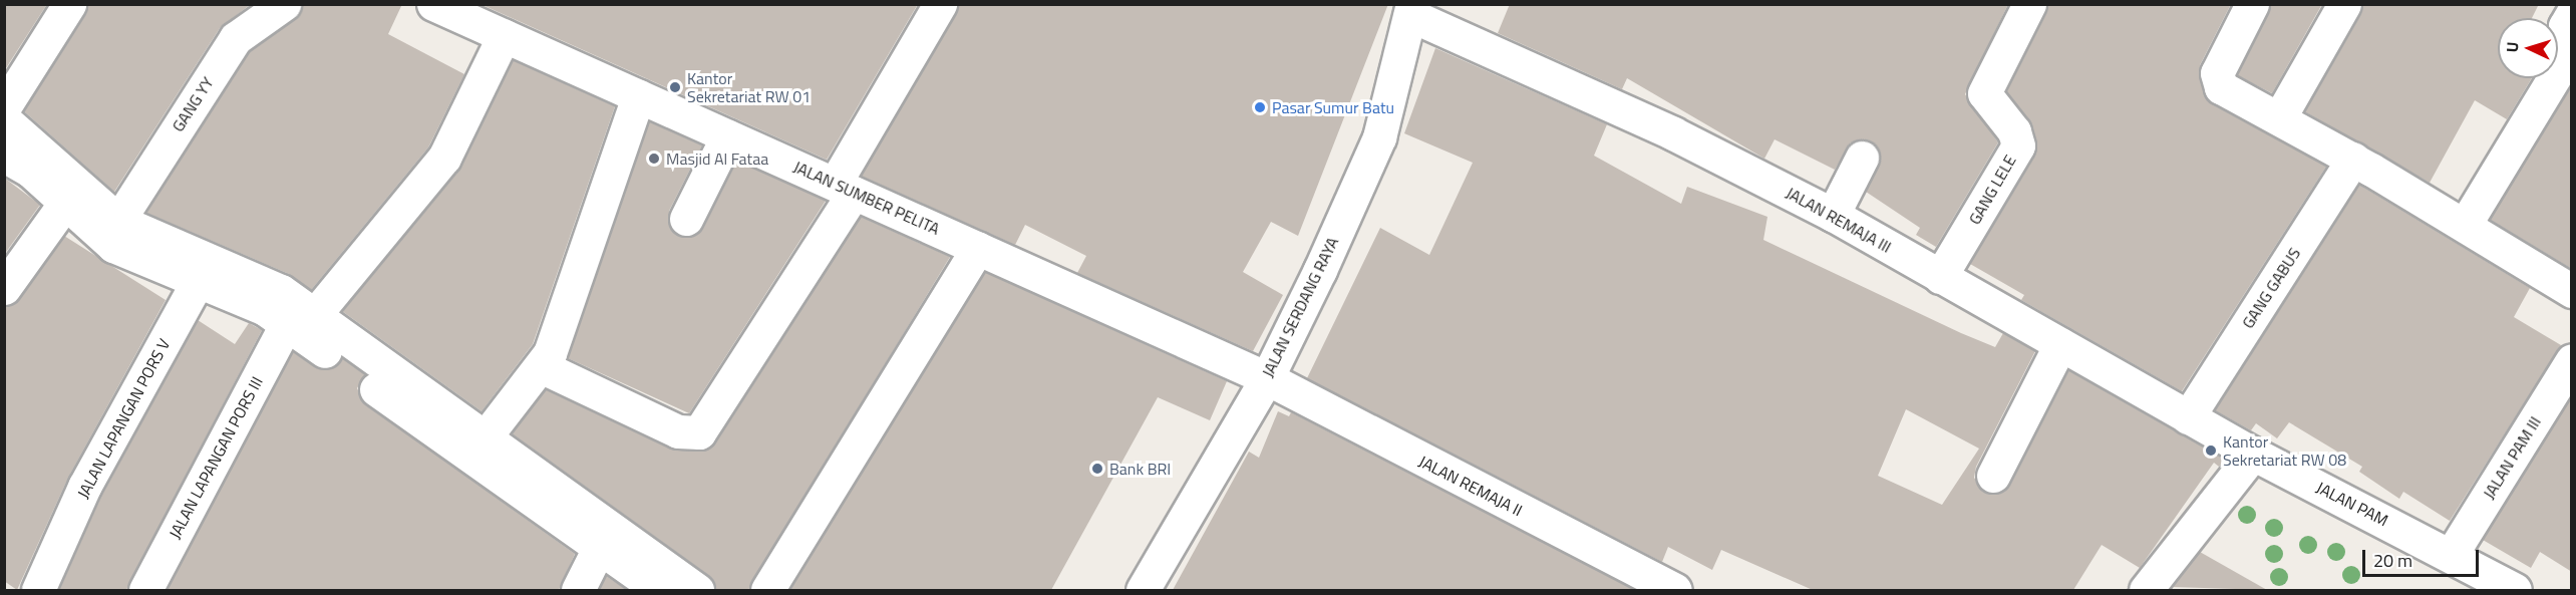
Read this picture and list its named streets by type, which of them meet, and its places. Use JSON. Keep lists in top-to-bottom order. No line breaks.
{"streets":{"street":["GANG YY","GANG LELE","JALAN SUMBER PELITA","JALAN REMAJA III","GANG GABUS","JALAN SERDANG RAYA","JALAN LAPANGAN PORS V","JALAN LAPANGAN PORS III","JALAN PAM III","JALAN REMAJA II","JALAN PAM"]},"crossings":[["GANG LELE","JALAN REMAJA III"],["JALAN SUMBER PELITA","JALAN SERDANG RAYA"],["JALAN SUMBER PELITA","JALAN LAPANGAN PORS III"],["JALAN SUMBER PELITA","JALAN REMAJA II"],["JALAN REMAJA III","GANG GABUS"],["JALAN REMAJA III","JALAN SERDANG RAYA"],["JALAN REMAJA III","JALAN PAM"],["JALAN SERDANG RAYA","JALAN REMAJA II"],["JALAN PAM III","JALAN PAM"]],"places":["Kantor Sekretariat RW 01","Pasar Sumur Batu","Masjid Al Fataa","Kantor Sekretariat RW 08","Bank BRI"],"scale_bar":"20 m","north":"left"}
